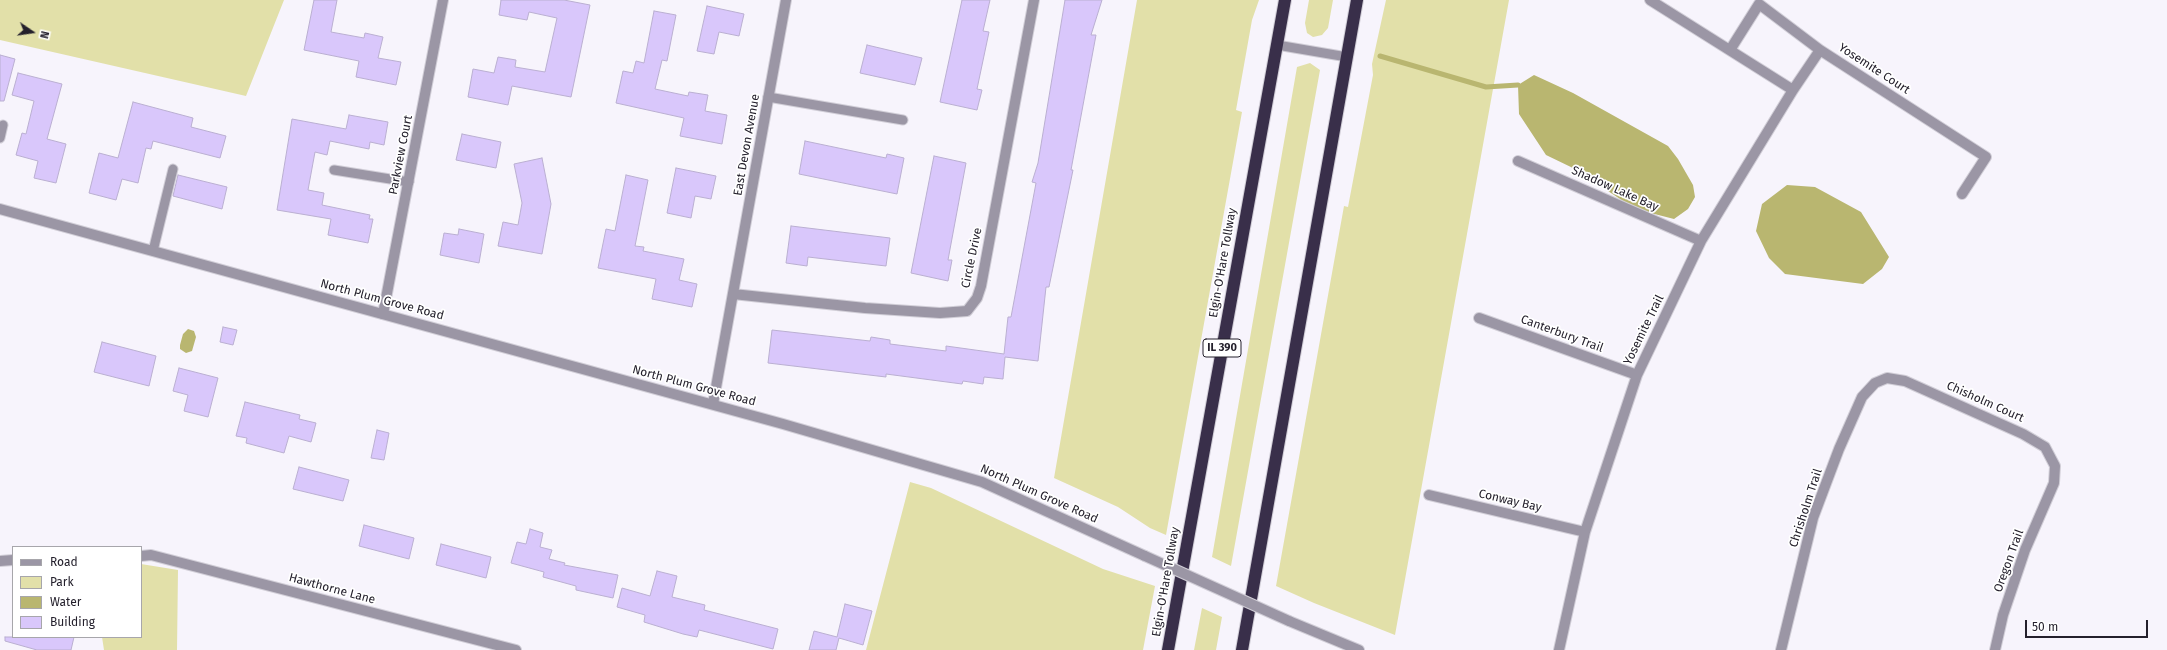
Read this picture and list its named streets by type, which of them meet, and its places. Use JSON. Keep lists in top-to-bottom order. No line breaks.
{"streets":{"highway":["Elgin-O'Hare Tollway","IL 390"],"street":["Yosemite Court","East Devon Avenue","Parkview Court","Shadow Lake Bay","Circle Drive","North Plum Grove Road","Yosemite Trail","Canterbury Trail","Chisholm Court","Conway Bay","Chrisholm Trail","Oregon Trail","Hawthorne Lane"]},"crossings":[["Yosemite Court","Yosemite Trail"],["East Devon Avenue","Circle Drive"],["East Devon Avenue","North Plum Grove Road"],["Parkview Court","North Plum Grove Road"],["Shadow Lake Bay","Yosemite Trail"],["Yosemite Trail","Canterbury Trail"],["Yosemite Trail","Conway Bay"],["Chisholm Court","Chrisholm Trail"],["Chisholm Court","Oregon Trail"]],"legend":["Road","Park","Water","Building"],"scale_bar":"50 m","north":"right"}
